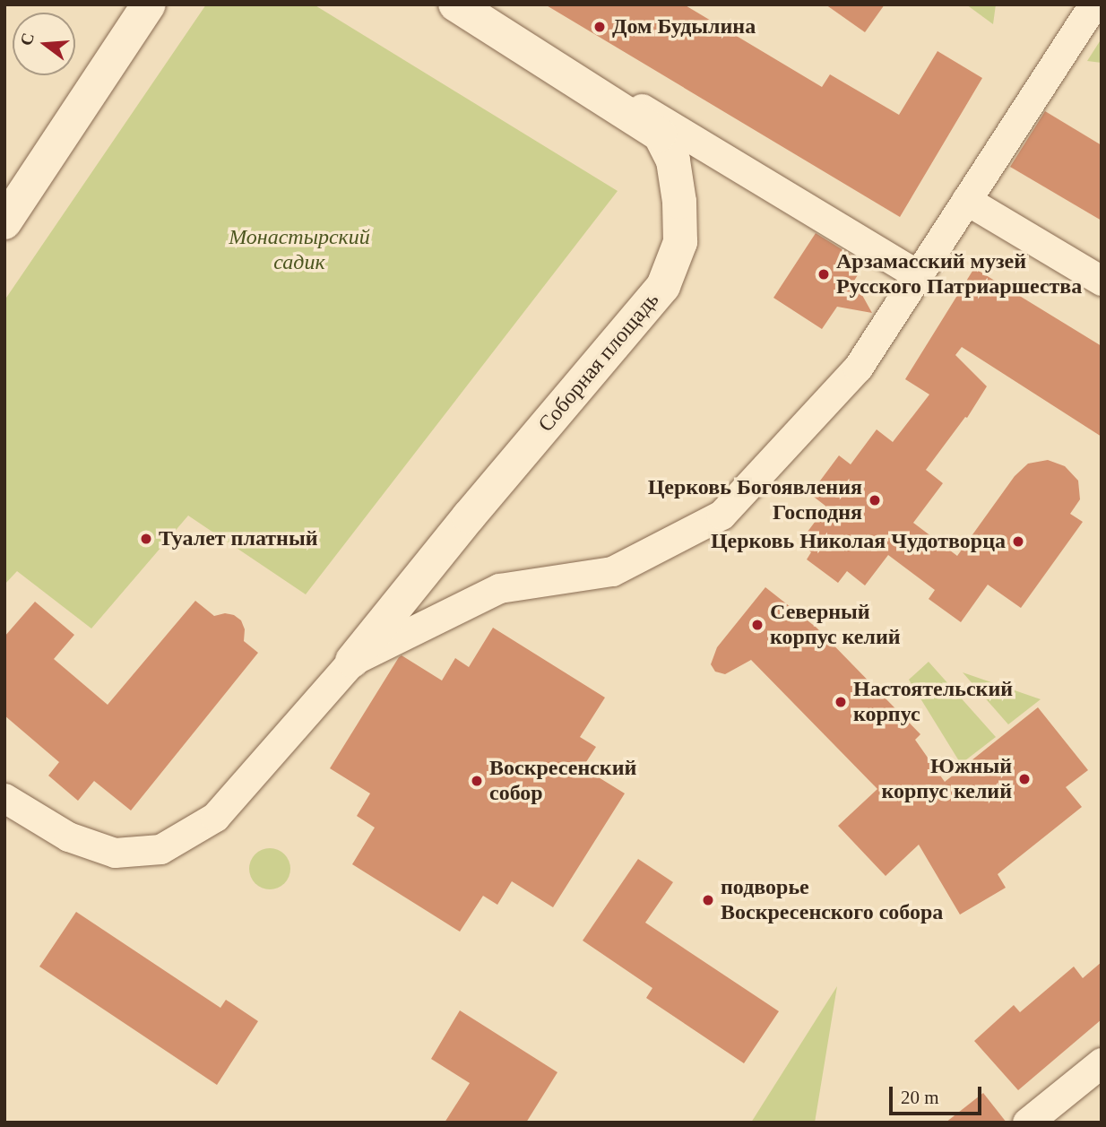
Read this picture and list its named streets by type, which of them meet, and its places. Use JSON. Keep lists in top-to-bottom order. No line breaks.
{"streets":{"street":["Соборная площадь"]},"parks":["Монастырский садик"],"places":["Дом Будылина","Арзамасский музей Русского Патриаршества","Церковь Богоявления Господня","Туалет платный","Церковь Николая Чудотворца","Северный корпус келий","Настоятельский корпус","Южный корпус келий","Воскресенский собор","подворье Воскресенского собора"],"scale_bar":"20 m","north":"left"}
